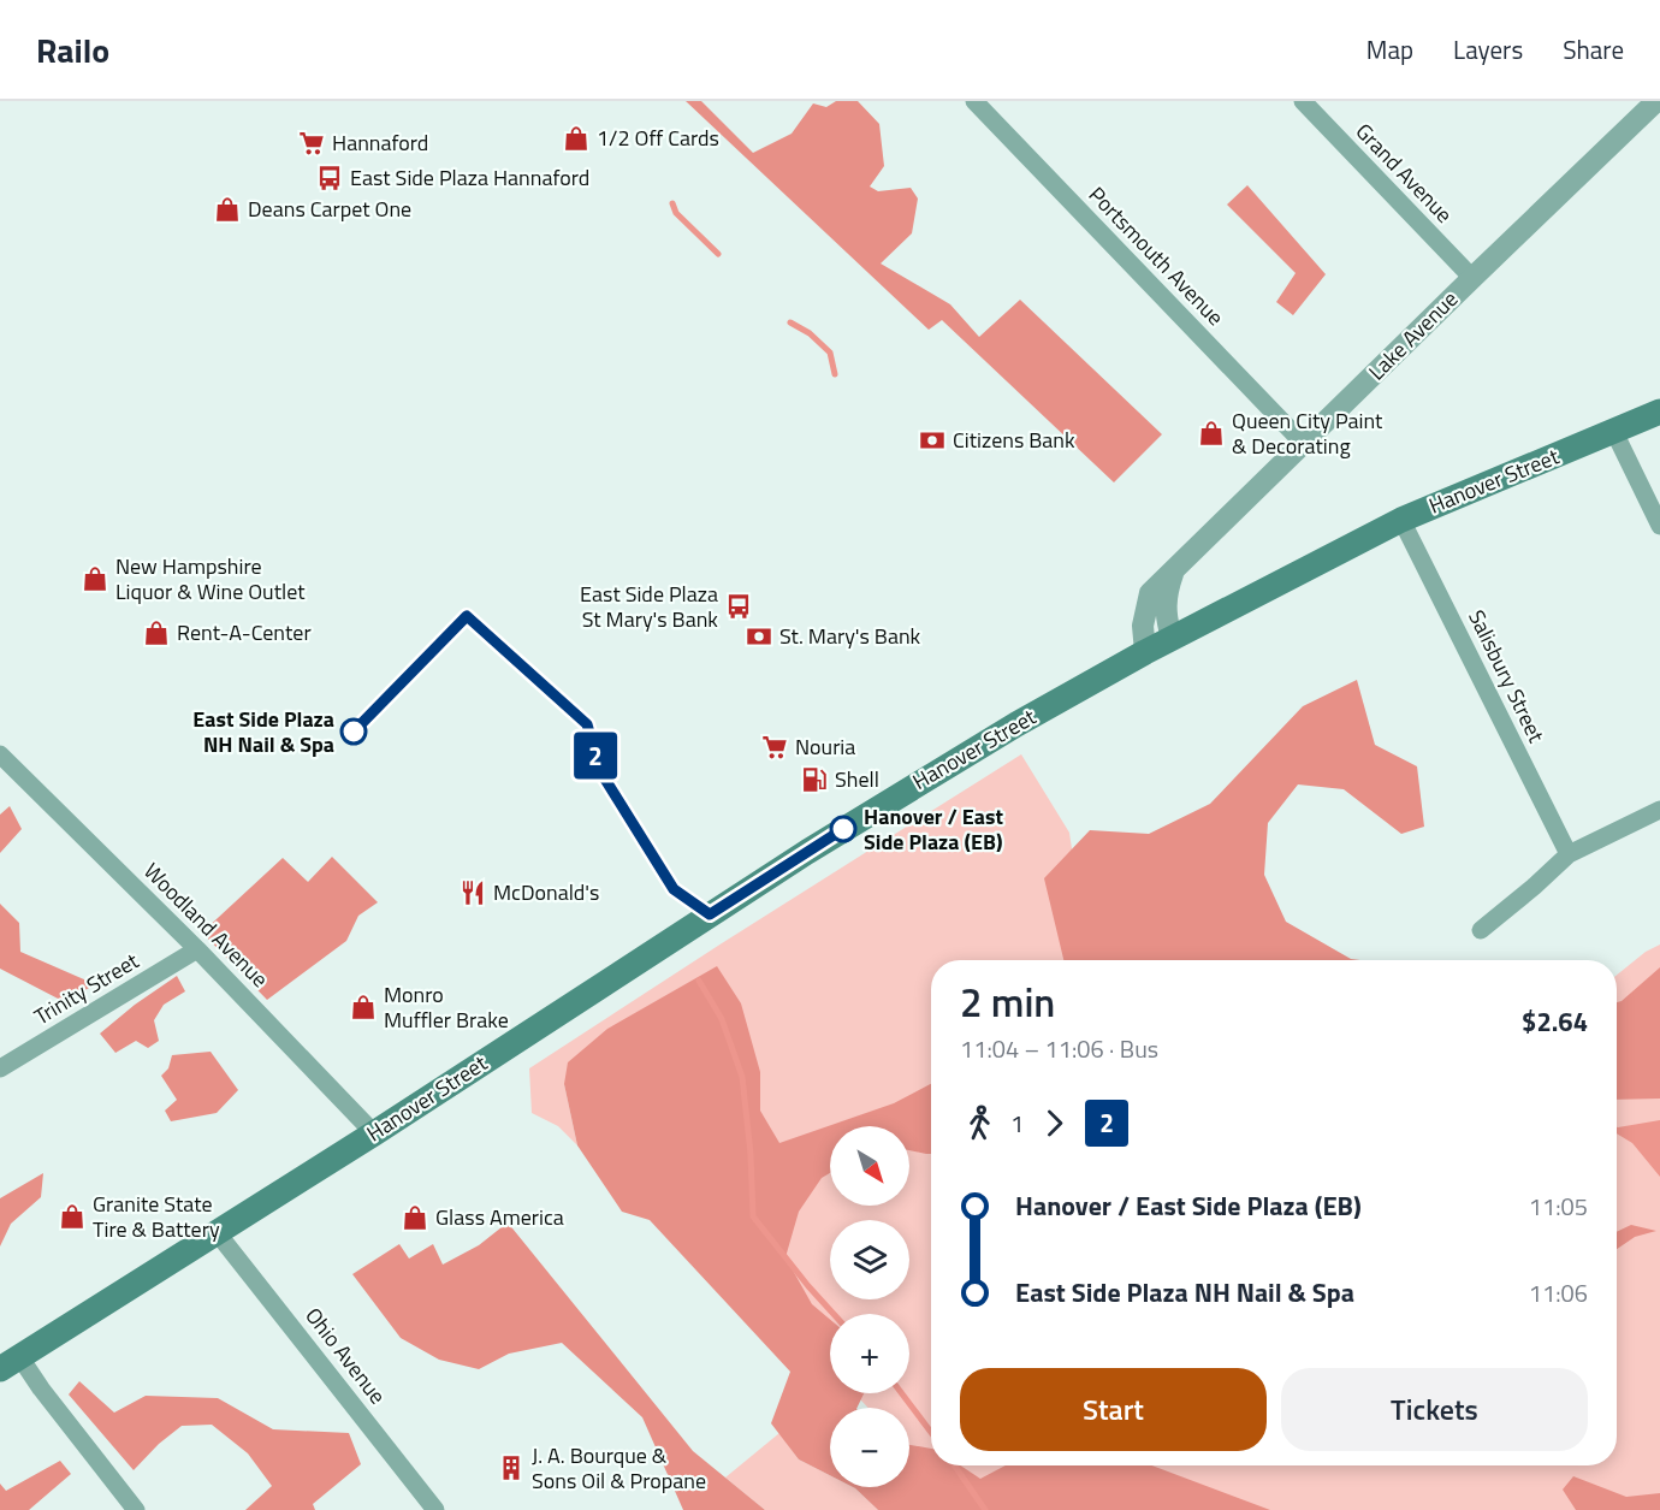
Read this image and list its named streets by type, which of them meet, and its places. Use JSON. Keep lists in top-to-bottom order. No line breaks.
{"streets":{"main road":["Hanover Street"],"street":["Grand Avenue","Portsmouth Avenue","Lake Avenue","Salisbury Street","Woodland Avenue","Trinity Street","Ohio Avenue"]},"crossings":[["Grand Avenue","Lake Avenue"],["Portsmouth Avenue","Lake Avenue"],["Lake Avenue","Hanover Street"],["Hanover Street","Salisbury Street"],["Hanover Street","Woodland Avenue"],["Hanover Street","Ohio Avenue"],["Woodland Avenue","Trinity Street"]],"places":{"shop":["1/2 Off Cards","Deans Carpet One","Queen City Paint & Decorating","New Hampshire Liquor & Wine Outlet","Rent-A-Center","Monro Muffler Brake","Granite State Tire & Battery","Glass America"],"supermarket":["Hannaford","Nouria"],"bus stop":["East Side Plaza Hannaford","East Side Plaza St Mary's Bank"],"bank":["Citizens Bank","St. Mary's Bank"],"other":["East Side Plaza NH Nail & Spa","Hanover / East Side Plaza (EB)"],"fuel station":["Shell"],"restaurant":["McDonald's"],"building":["J. A. Bourque & Sons Oil & Propane"]},"lines":["bus line 2"],"north":"bottom right","page":{"header":"Railo","nav":["Map","Layers","Share"],"on_map":"2","heading":["2 min","11:04 – 11:06 · Bus","$2.64"],"legs":["1","2"],"map_buttons":["+","−"],"list":[{"name":"Hanover / East Side Plaza (EB)","value":"11:05"},{"name":"East Side Plaza NH Nail & Spa","value":"11:06"}],"buttons":["Start","Tickets"]}}
